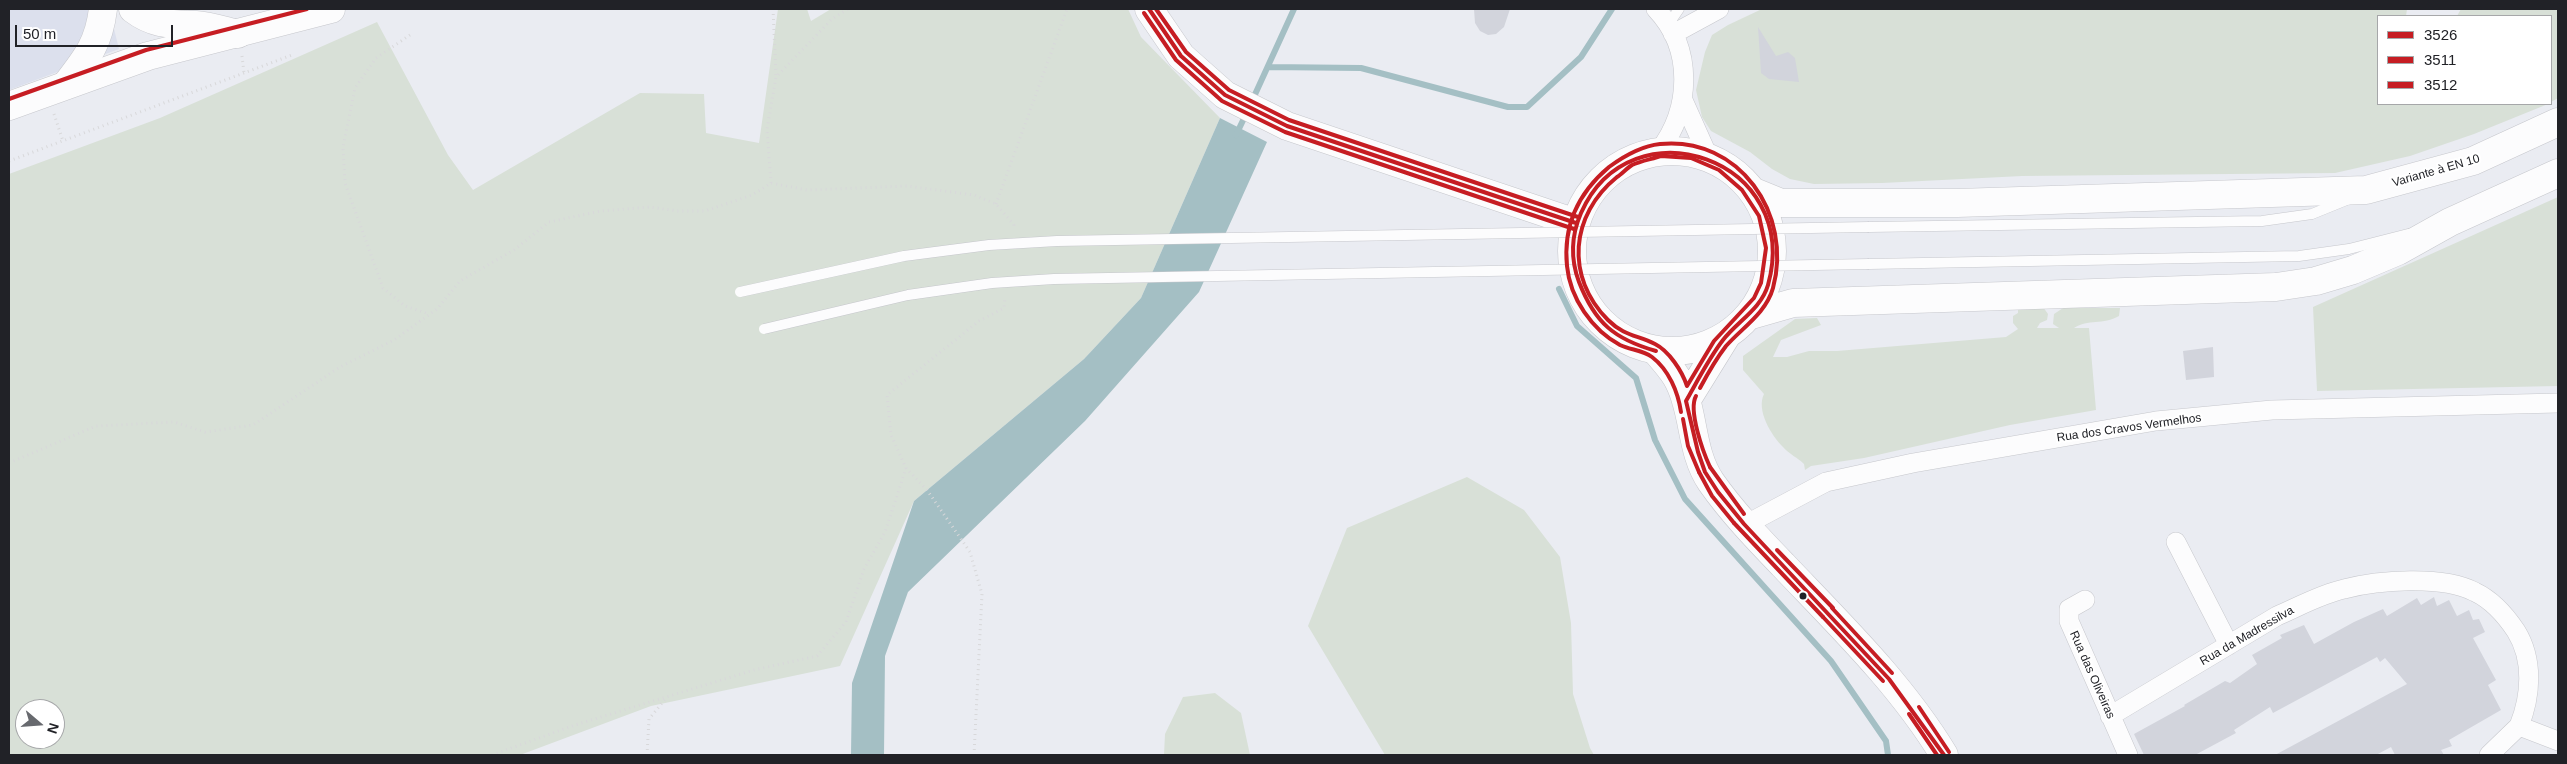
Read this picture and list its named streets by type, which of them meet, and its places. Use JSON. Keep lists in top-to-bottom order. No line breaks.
{"streets":{"main road":["Variante à EN 10"],"street":["Rua dos Cravos Vermelhos","Rua da Madressilva","Rua das Oliveiras"]},"crossings":[["Rua da Madressilva","Rua das Oliveiras"]],"lines":["transit line 3526","transit line 3512","transit line 3511"],"legend":["3526","3511","3512"],"scale_bar":"50 m","north":"right"}
